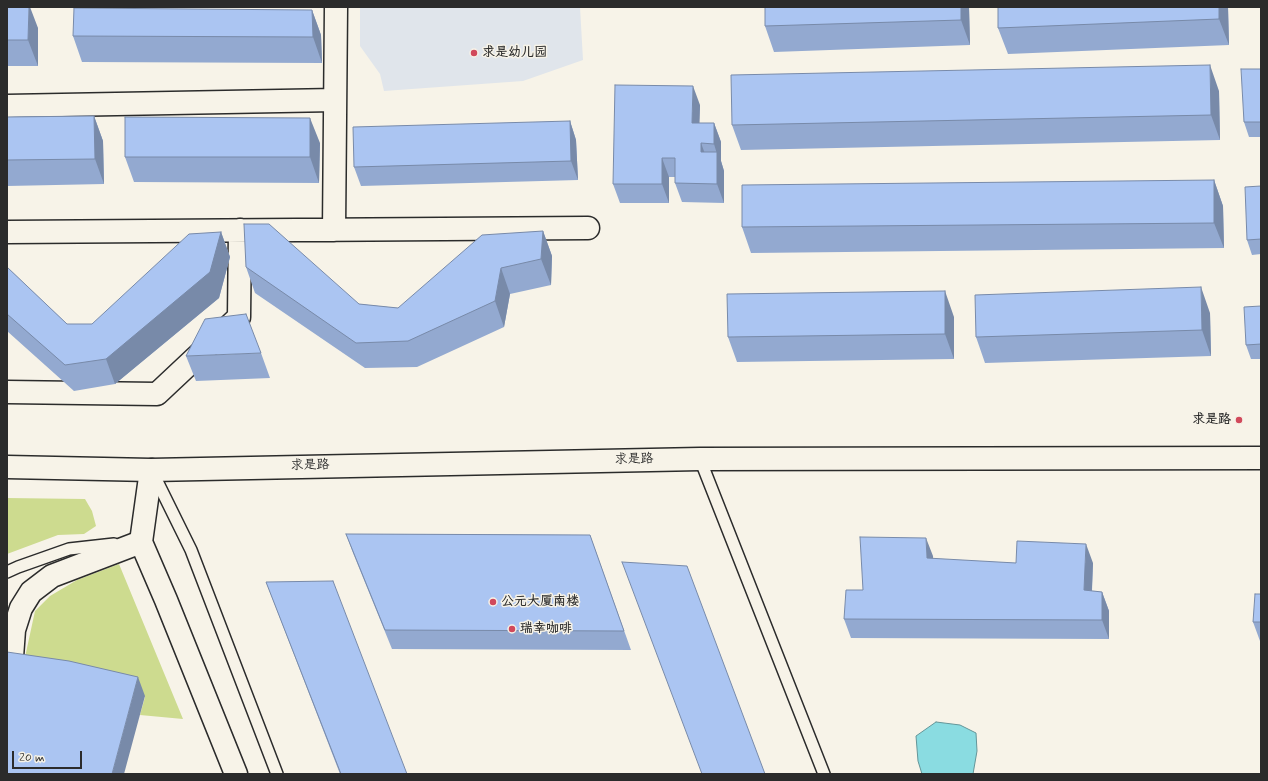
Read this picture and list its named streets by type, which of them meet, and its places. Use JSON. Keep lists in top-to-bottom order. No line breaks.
{"streets":{"street":["求是路"]},"places":["求是幼儿园","求是路","公元大厦南楼","瑞幸咖啡"],"scale_bar":"20 m"}
